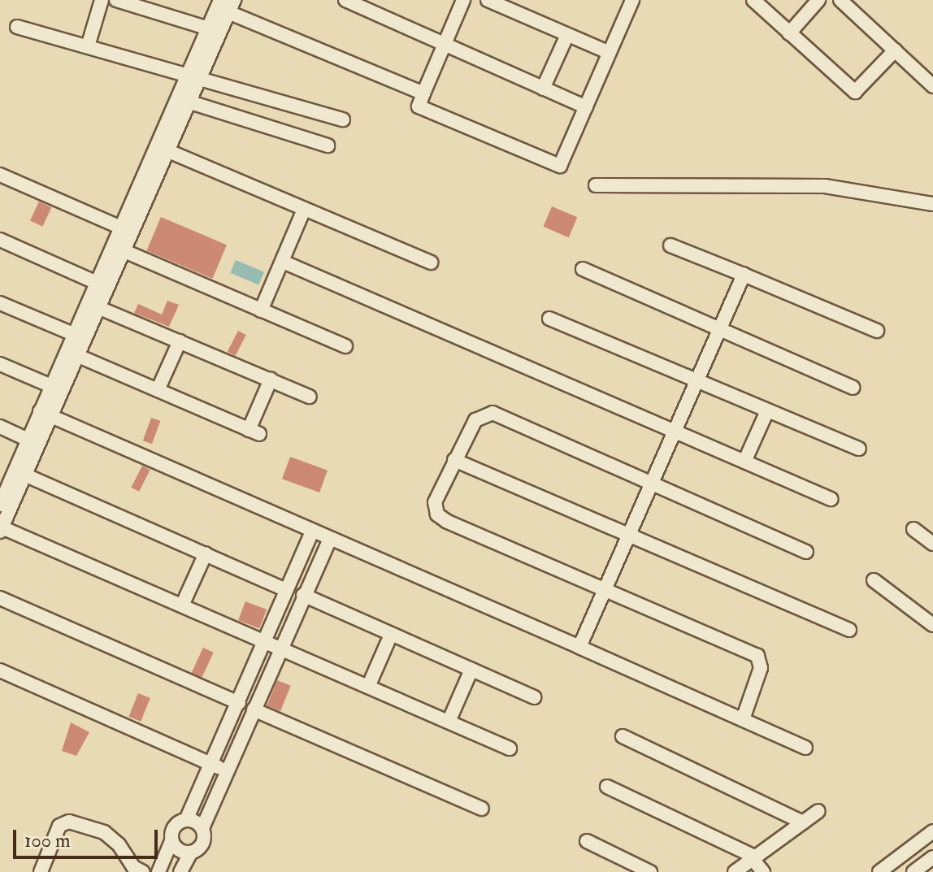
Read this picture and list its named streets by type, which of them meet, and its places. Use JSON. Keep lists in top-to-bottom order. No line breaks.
{"scale_bar":"100 m"}
